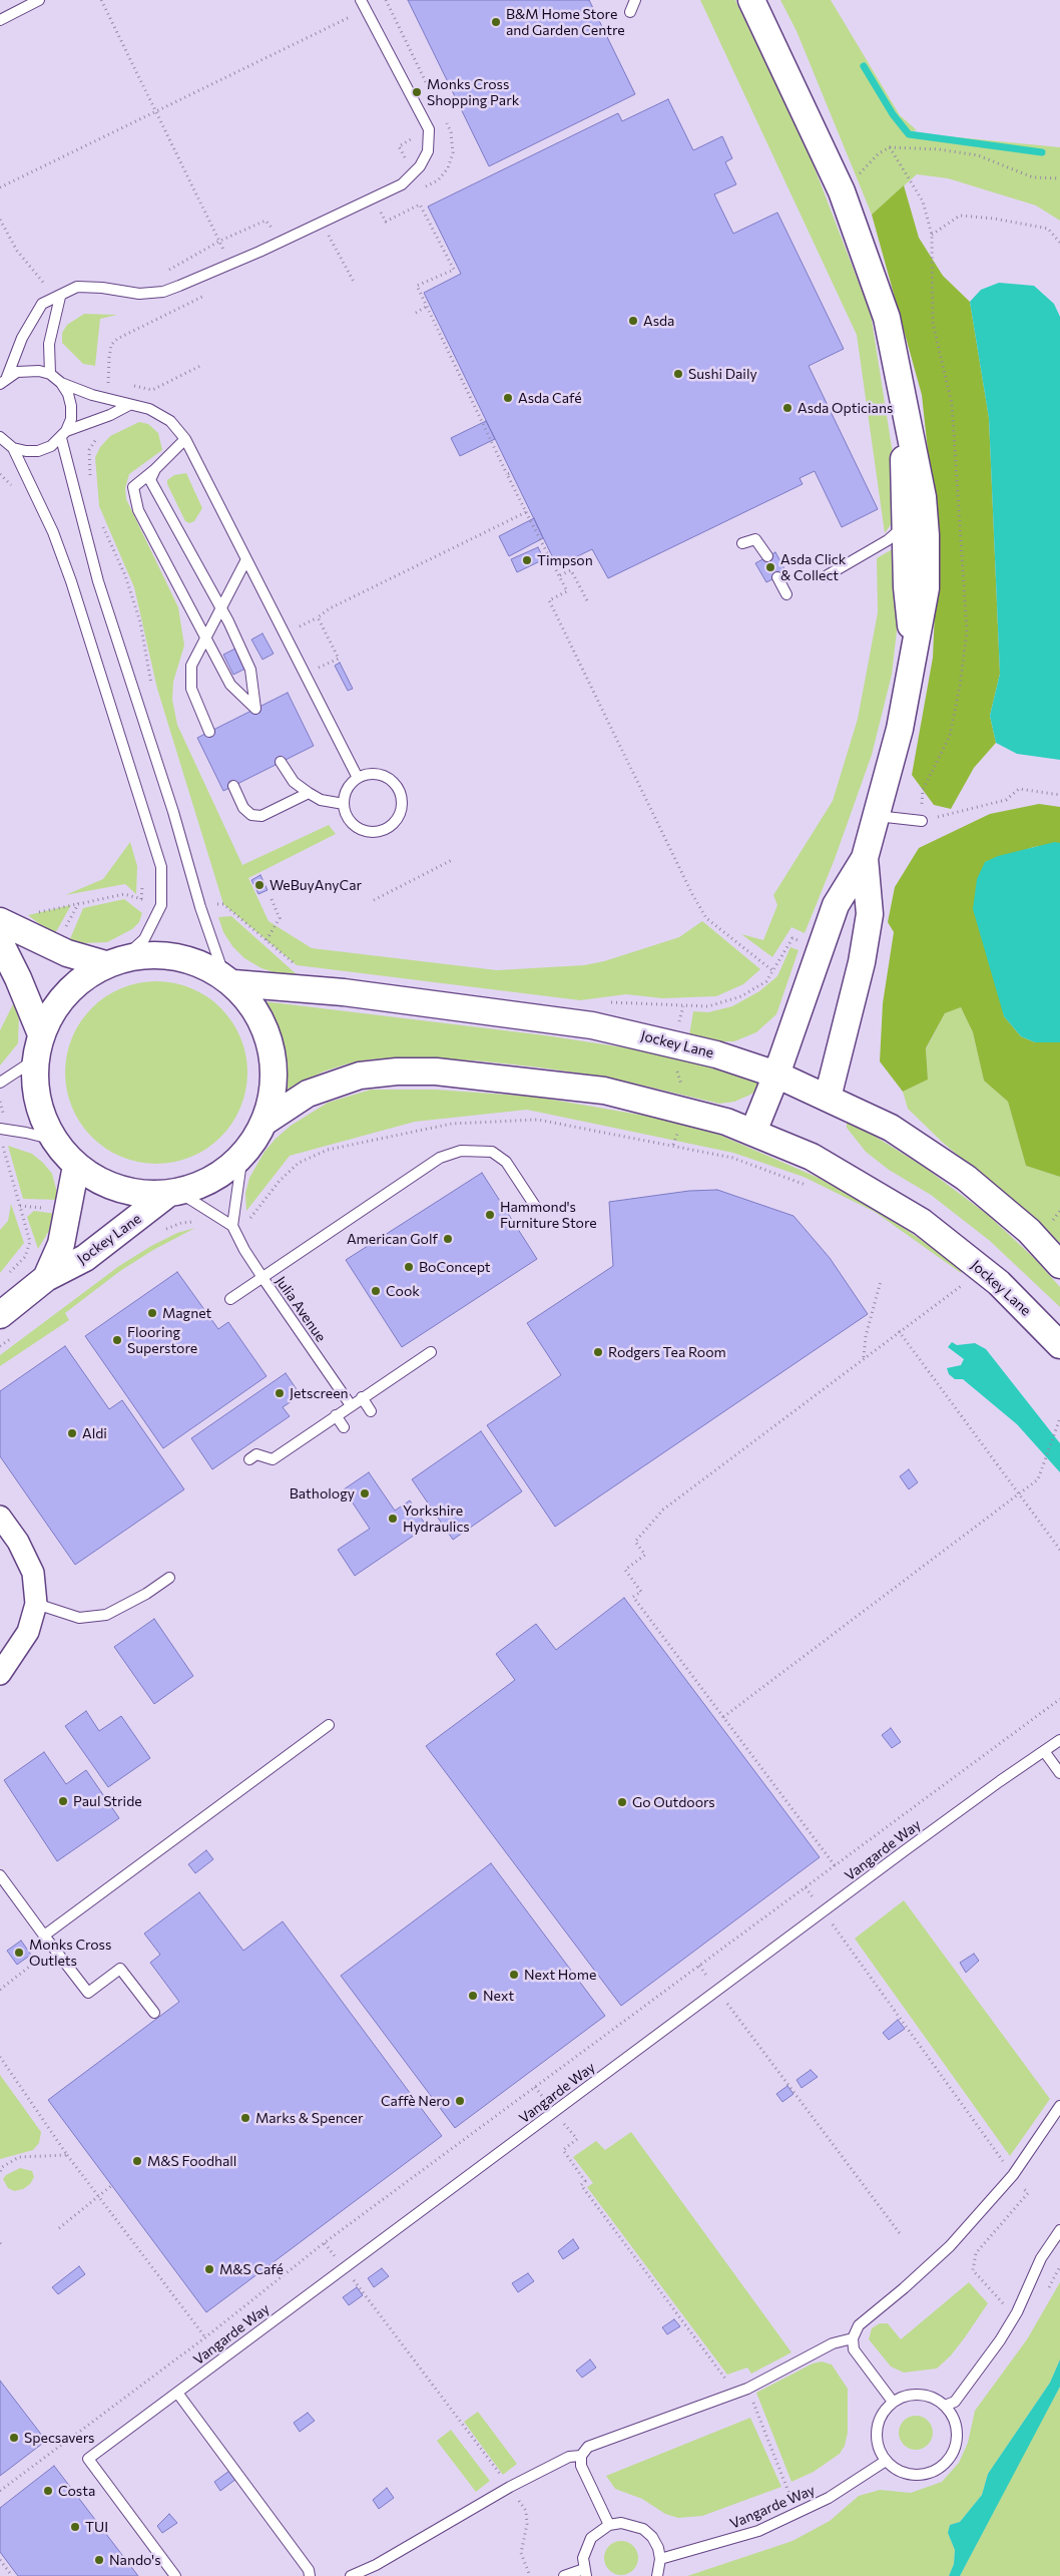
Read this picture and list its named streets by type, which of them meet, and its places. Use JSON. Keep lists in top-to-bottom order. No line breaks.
{"streets":{"street":["Jockey Lane"],"lane":["Julia Avenue","Vangarde Way"]},"crossings":[["Jockey Lane","Julia Avenue"]],"places":["B&M Home Store and Garden Centre","Monks Cross Shopping Park","Asda","Sushi Daily","Asda Café","Asda Opticians","Timpson","Asda Click & Collect","WeBuyAnyCar","Hammond's Furniture Store","American Golf","BoConcept","Cook","Magnet","Flooring Superstore","Rodgers Tea Room","Jetscreen","Aldi","Bathology","Yorkshire Hydraulics","Paul Stride","Go Outdoors","Monks Cross Outlets","Next Home","Next","Caffè Nero","Marks & Spencer","M&S Foodhall","M&S Café","Specsavers","Costa","TUI","Nando's"]}
